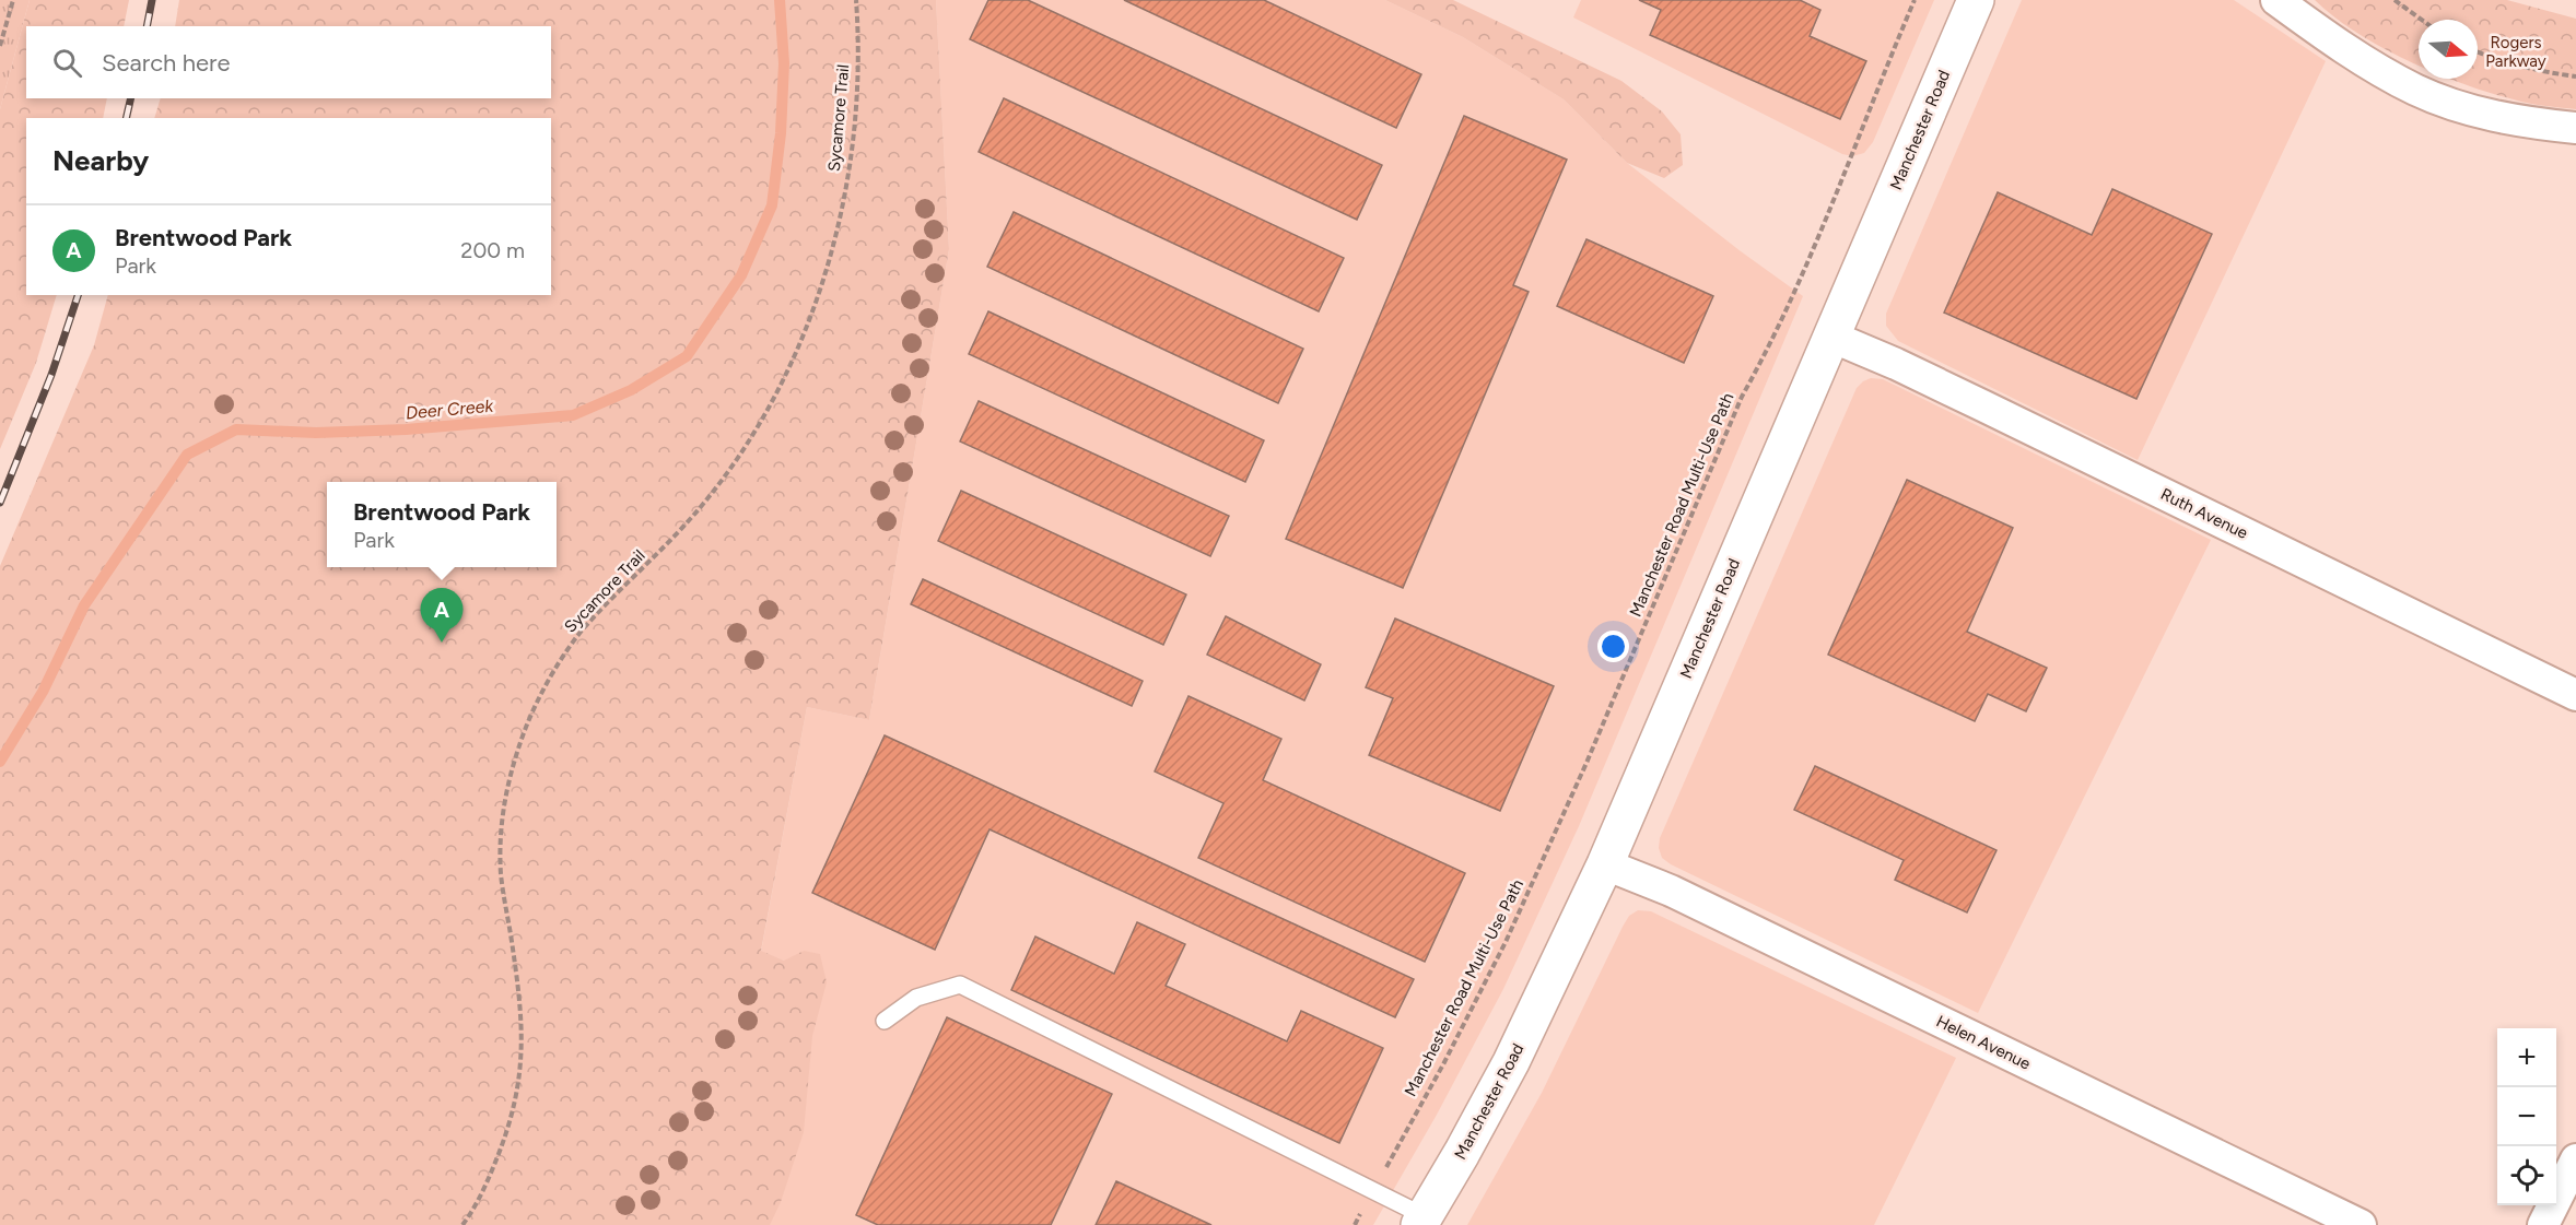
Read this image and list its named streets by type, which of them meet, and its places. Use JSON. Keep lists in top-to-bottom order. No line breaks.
{"streets":{"main road":["Manchester Road"],"street":["Ruth Avenue","Helen Avenue"],"path":["Sycamore Trail","Manchester Road Multi-Use Path"]},"crossings":[["Manchester Road","Ruth Avenue"],["Manchester Road","Helen Avenue"]],"water":["Deer Creek"],"parks":["Rogers Parkway"],"north":"right","page":{"search":"Search here","heading":"Nearby","list":[{"mark":"A","name":"Brentwood Park","note":"Park","value":"200 m"}],"popup":["Brentwood Park","Park"],"pins":"A","map_buttons":["+","−"]}}
